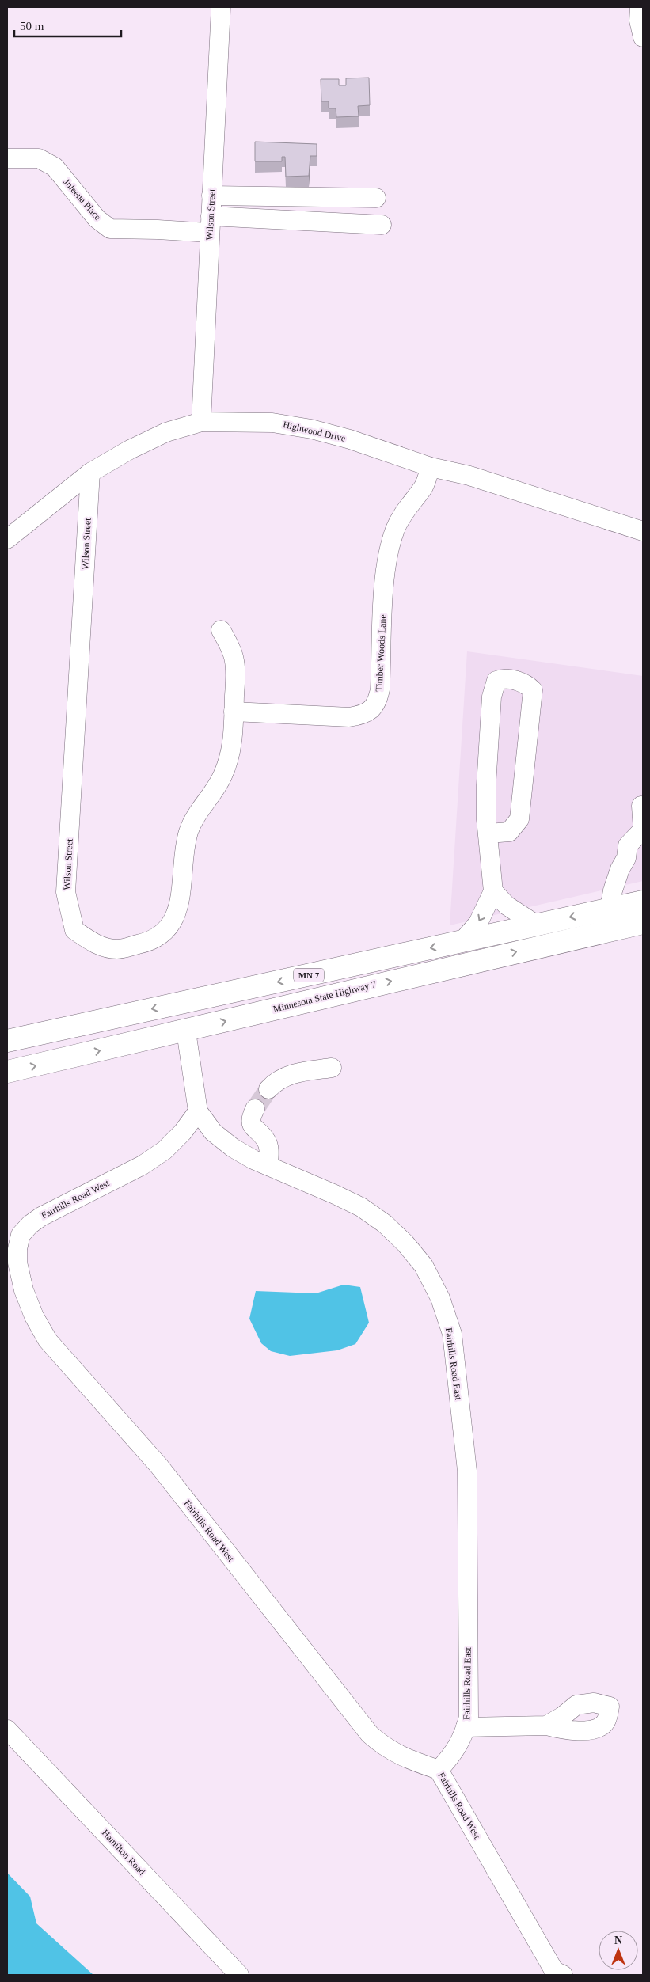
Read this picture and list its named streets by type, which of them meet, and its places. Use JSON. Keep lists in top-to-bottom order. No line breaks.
{"streets":{"main road":["MN 7","Minnesota State Highway 7"],"street":["Juleena Place","Wilson Street","Highwood Drive","Timber Woods Lane","Fairhills Road West","Fairhills Road East","Hamilton Road"]},"crossings":[["Juleena Place","Wilson Street"],["Wilson Street","Highwood Drive"],["Wilson Street","Timber Woods Lane"],["Highwood Drive","Timber Woods Lane"],["Minnesota State Highway 7","Fairhills Road East"],["Fairhills Road West","Fairhills Road East"]],"scale_bar":"50 m","north":"top"}
